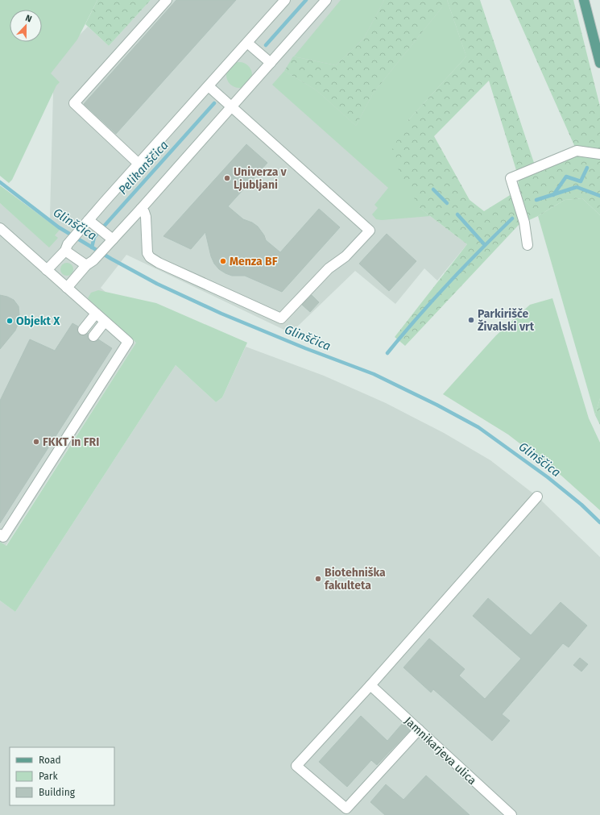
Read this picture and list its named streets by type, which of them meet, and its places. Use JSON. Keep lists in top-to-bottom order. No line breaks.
{"streets":{"street":["Jamnikarjeva ulica"]},"water":["Pelikanščica","Glinščica"],"places":["Univerza v Ljubljani","Menza BF","Parkirišče Živalski vrt","Objekt X","FKKT in FRI","Biotehniška fakulteta"],"legend":["Road","Park","Building"],"north":"top"}
